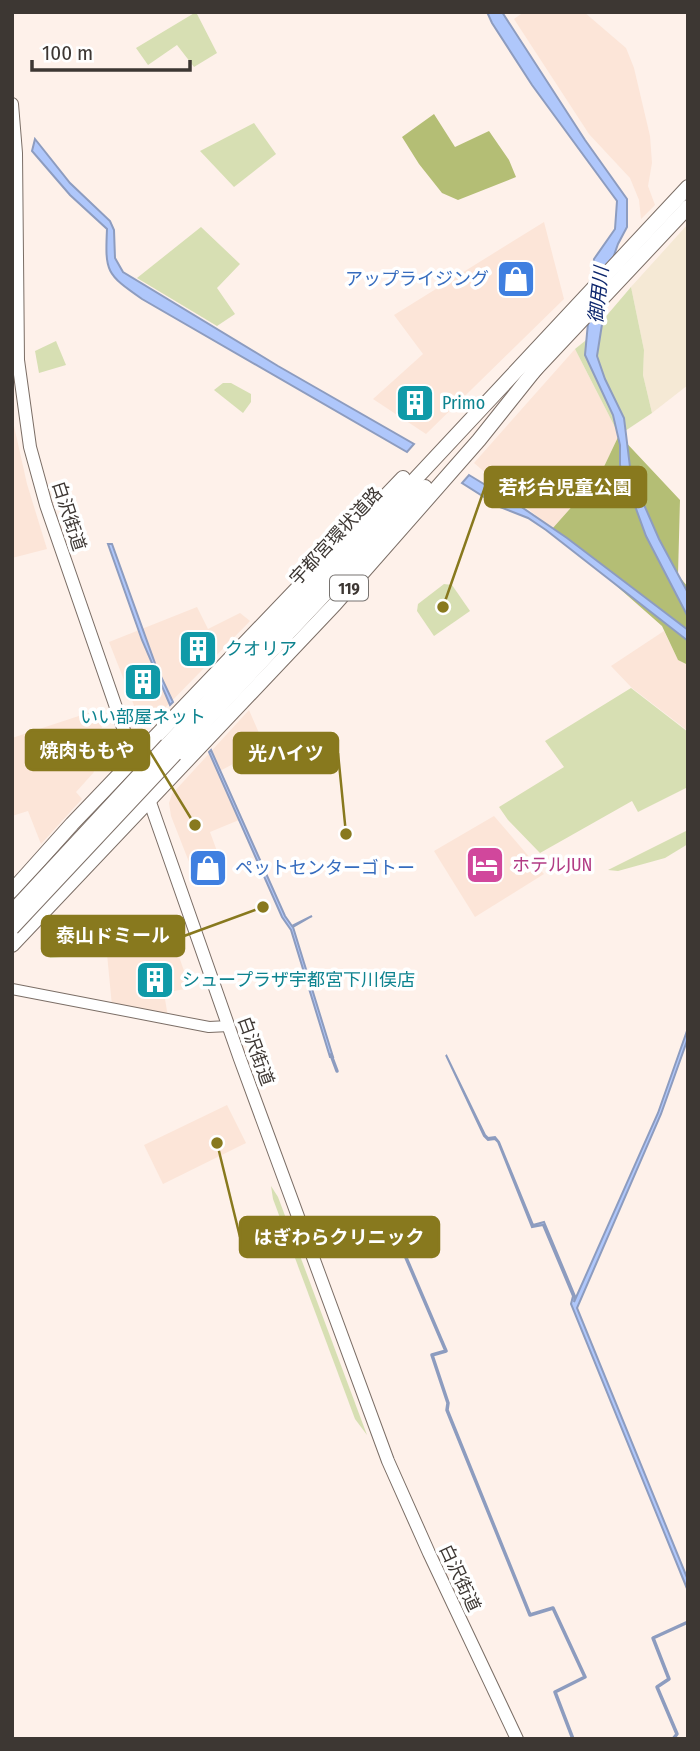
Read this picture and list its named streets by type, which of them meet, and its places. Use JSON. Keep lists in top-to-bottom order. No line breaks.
{"streets":{"highway":["宇都宮環状道路","119"],"main road":["白沢街道"]},"crossings":[["白沢街道","119"],["宇都宮環状道路","119"]],"water":["御用川"],"places":{"shop":["アップライジング","ペットセンターゴトー"],"building":["Primo","クオリア","いい部屋ネット","シュープラザ宇都宮下川俣店"],"other":["若杉台児童公園","焼肉ももや","光ハイツ","泰山ドミール","はぎわらクリニック"],"hotel":["ホテルJUN"]},"scale_bar":"100 m"}
